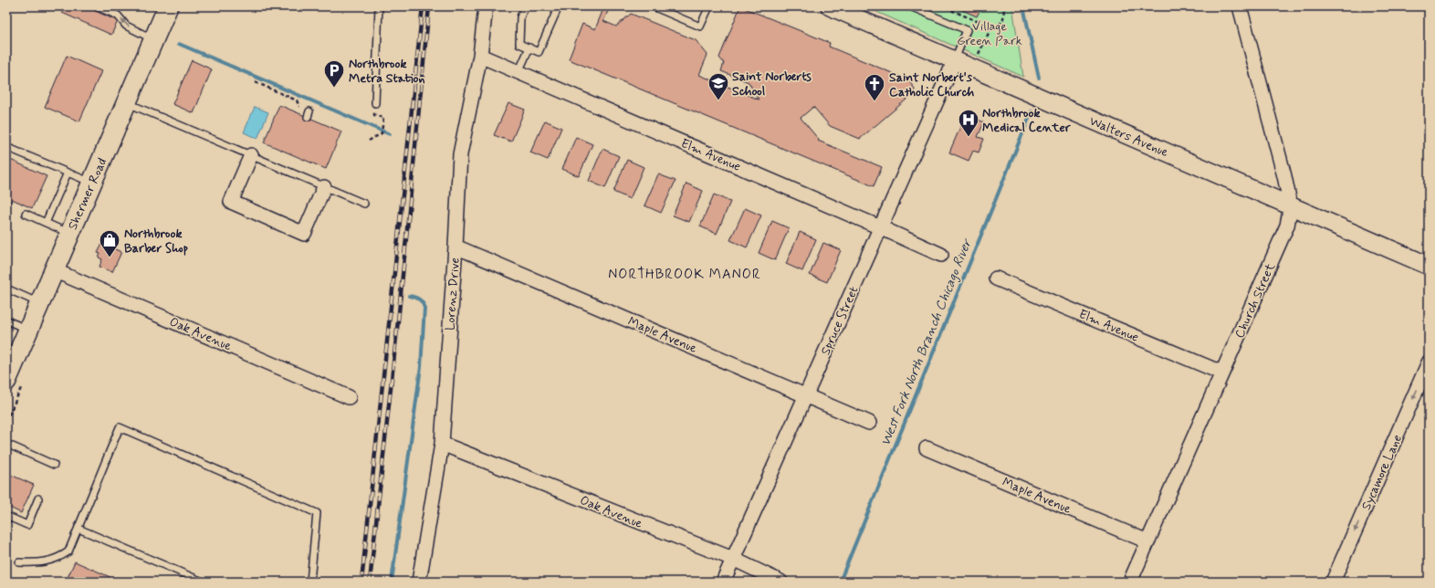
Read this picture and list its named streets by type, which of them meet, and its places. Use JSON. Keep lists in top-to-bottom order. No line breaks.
{"streets":{"main road":["Shermer Road"],"street":["Walters Avenue","Elm Avenue","Lorenz Drive","Church Street","Spruce Street","Oak Avenue","Maple Avenue","Sycamore Lane"]},"crossings":[["Walters Avenue","Church Street"],["Walters Avenue","Spruce Street"],["Elm Avenue","Lorenz Drive"],["Elm Avenue","Church Street"],["Elm Avenue","Spruce Street"],["Shermer Road","Oak Avenue"],["Lorenz Drive","Oak Avenue"],["Lorenz Drive","Maple Avenue"],["Church Street","Maple Avenue"],["Spruce Street","Oak Avenue"],["Spruce Street","Maple Avenue"]],"one_way":["Sycamore Lane"],"districts":["NORTHBROOK MANOR"],"water":["West Fork North Branch Chicago River"],"parks":["Village Green Park"],"places":{"parking":["Northbrook Metra Station"],"school or university":["Saint Norberts School"],"church":["Saint Norbert's Catholic Church"],"hospital":["Northbrook Medical Center"],"shop":["Northbrook Barber Shop"]}}
